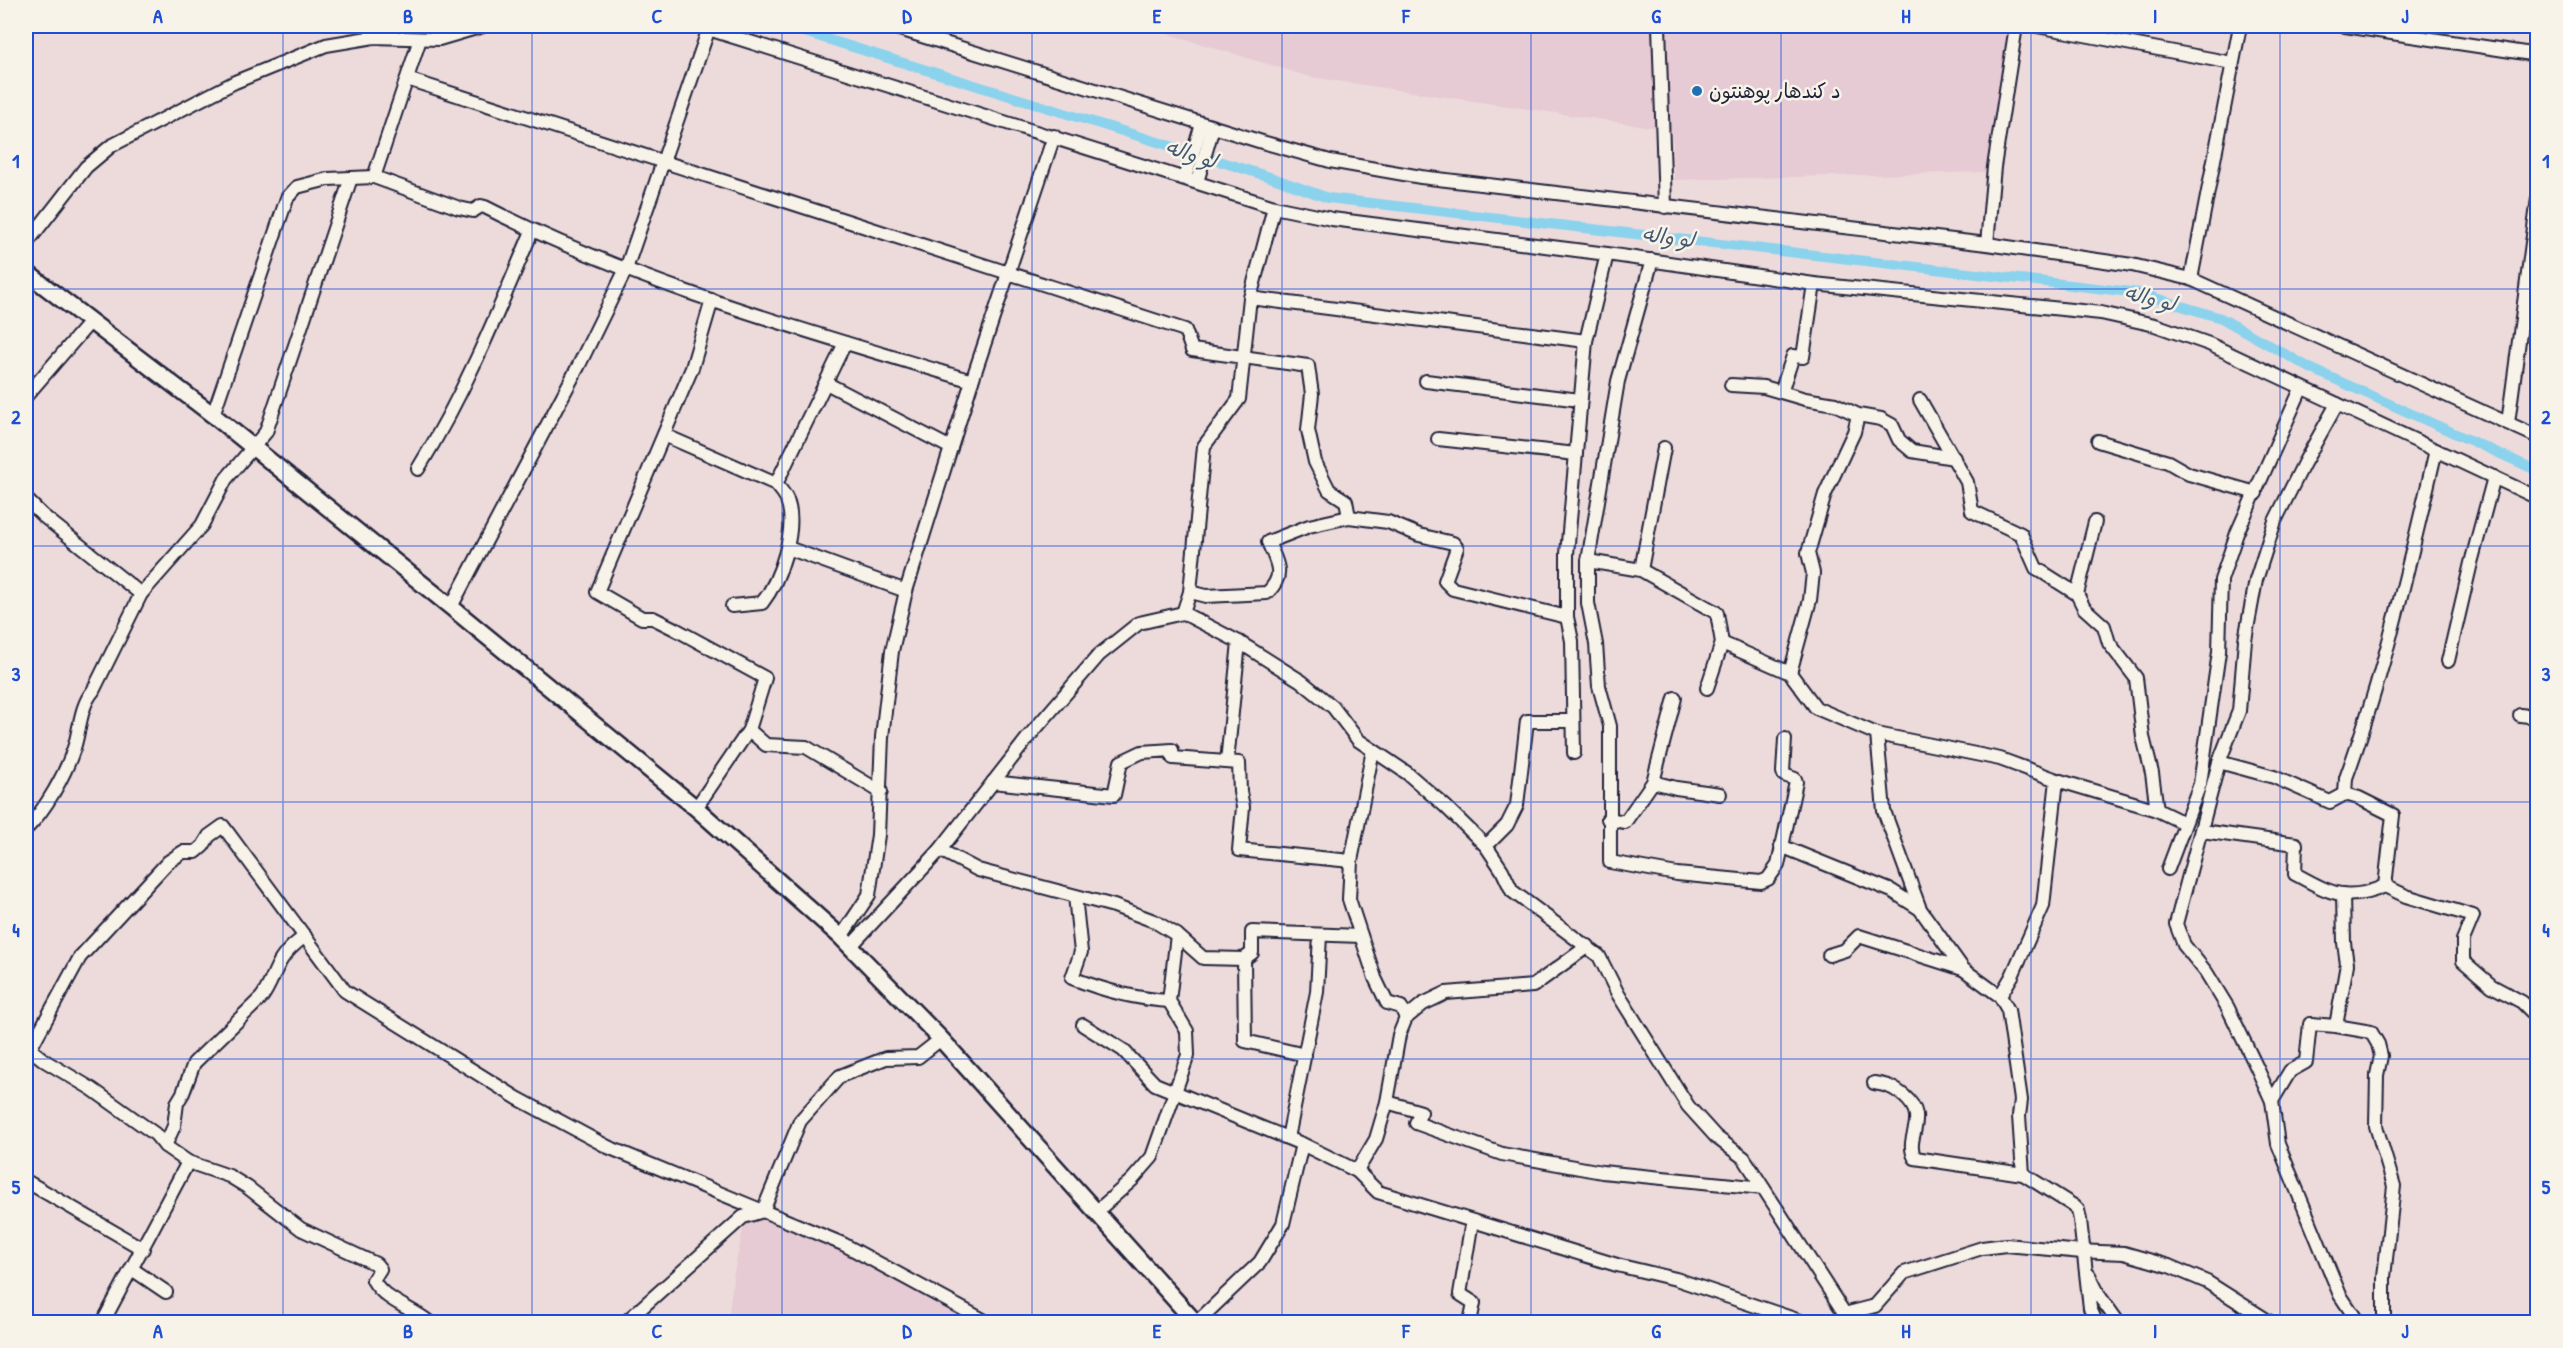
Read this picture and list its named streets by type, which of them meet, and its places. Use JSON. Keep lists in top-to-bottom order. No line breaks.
{"water":["لو واله"],"places":["د کندهار پوهنتون"],"grid":{"columns":["A","B","C","D","E","F","G","H","I","J"],"rows":["1","2","3","4","5"]}}
